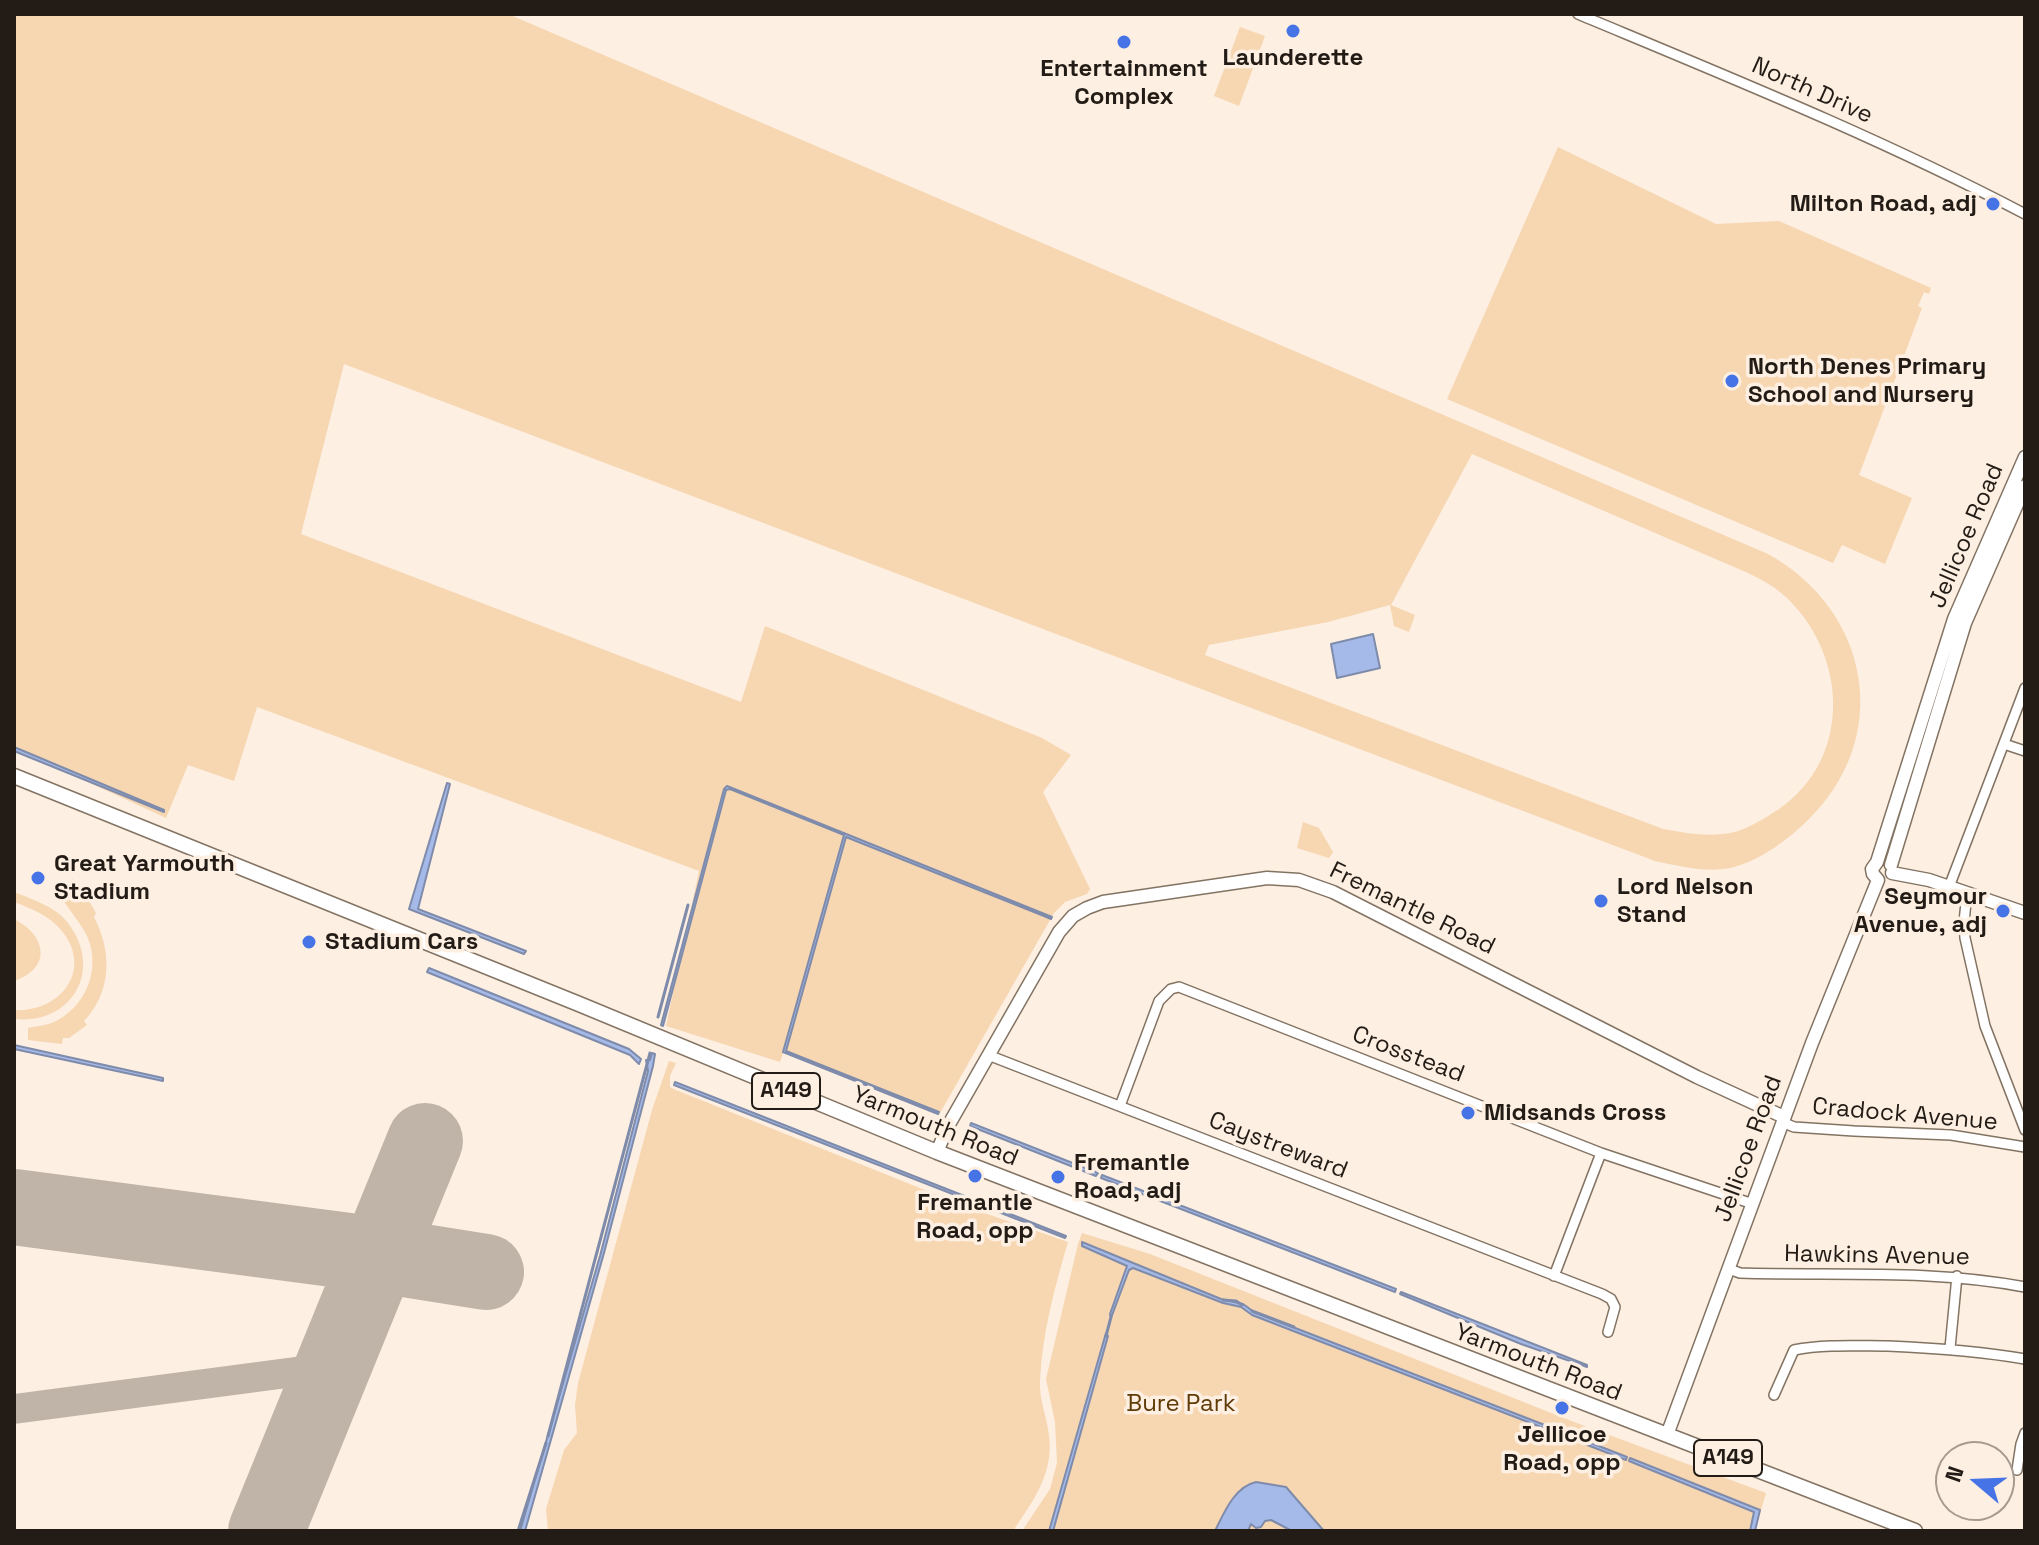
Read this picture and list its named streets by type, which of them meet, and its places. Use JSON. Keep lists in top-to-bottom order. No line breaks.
{"streets":{"main road":["A149","Yarmouth Road"],"street":["North Drive","Jellicoe Road","Fremantle Road","Crosstead","Cradock Avenue","Caystreward","Hawkins Avenue"]},"crossings":[["Jellicoe Road","Fremantle Road"],["Jellicoe Road","Crosstead"],["Jellicoe Road","A149"],["Jellicoe Road","Cradock Avenue"],["Jellicoe Road","Yarmouth Road"],["Jellicoe Road","Hawkins Avenue"],["Fremantle Road","Cradock Avenue"],["Fremantle Road","Yarmouth Road"],["Fremantle Road","Caystreward"],["Crosstead","Caystreward"],["A149","Yarmouth Road"]],"parks":["Bure Park"],"places":["Launderette","Entertainment Complex","Milton Road, adj","North Denes Primary School and Nursery","Great Yarmouth Stadium","Lord Nelson Stand","Seymour Avenue, adj","Stadium Cars","Midsands Cross","Fremantle Road, opp","Fremantle Road, adj","Jellicoe Road, opp"],"north":"left"}
